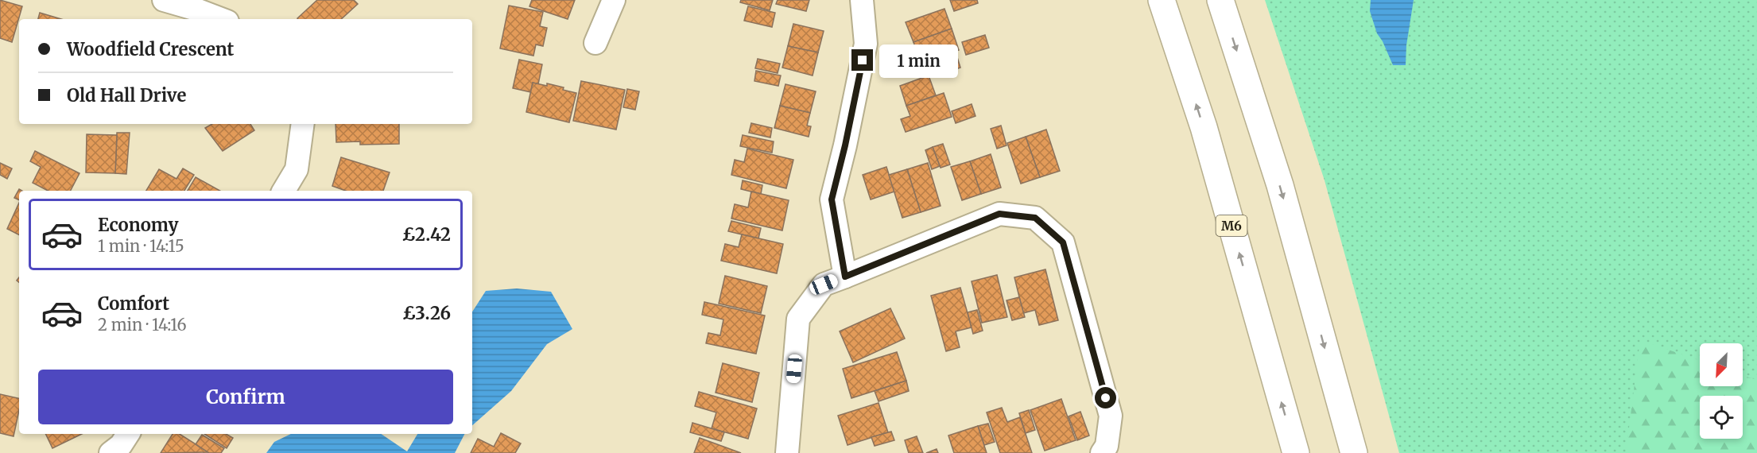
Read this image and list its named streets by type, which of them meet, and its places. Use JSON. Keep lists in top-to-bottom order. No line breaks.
{"streets":{"highway":["M6"]},"north":"bottom left","page":{"banner":["Woodfield Crescent","Old Hall Drive"],"bubble":"1 min","list":[{"name":"Economy","note":"1 min · 14:15","value":"£2.42"},{"name":"Comfort","note":"2 min · 14:16","value":"£3.26"}],"buttons":"Confirm"}}
